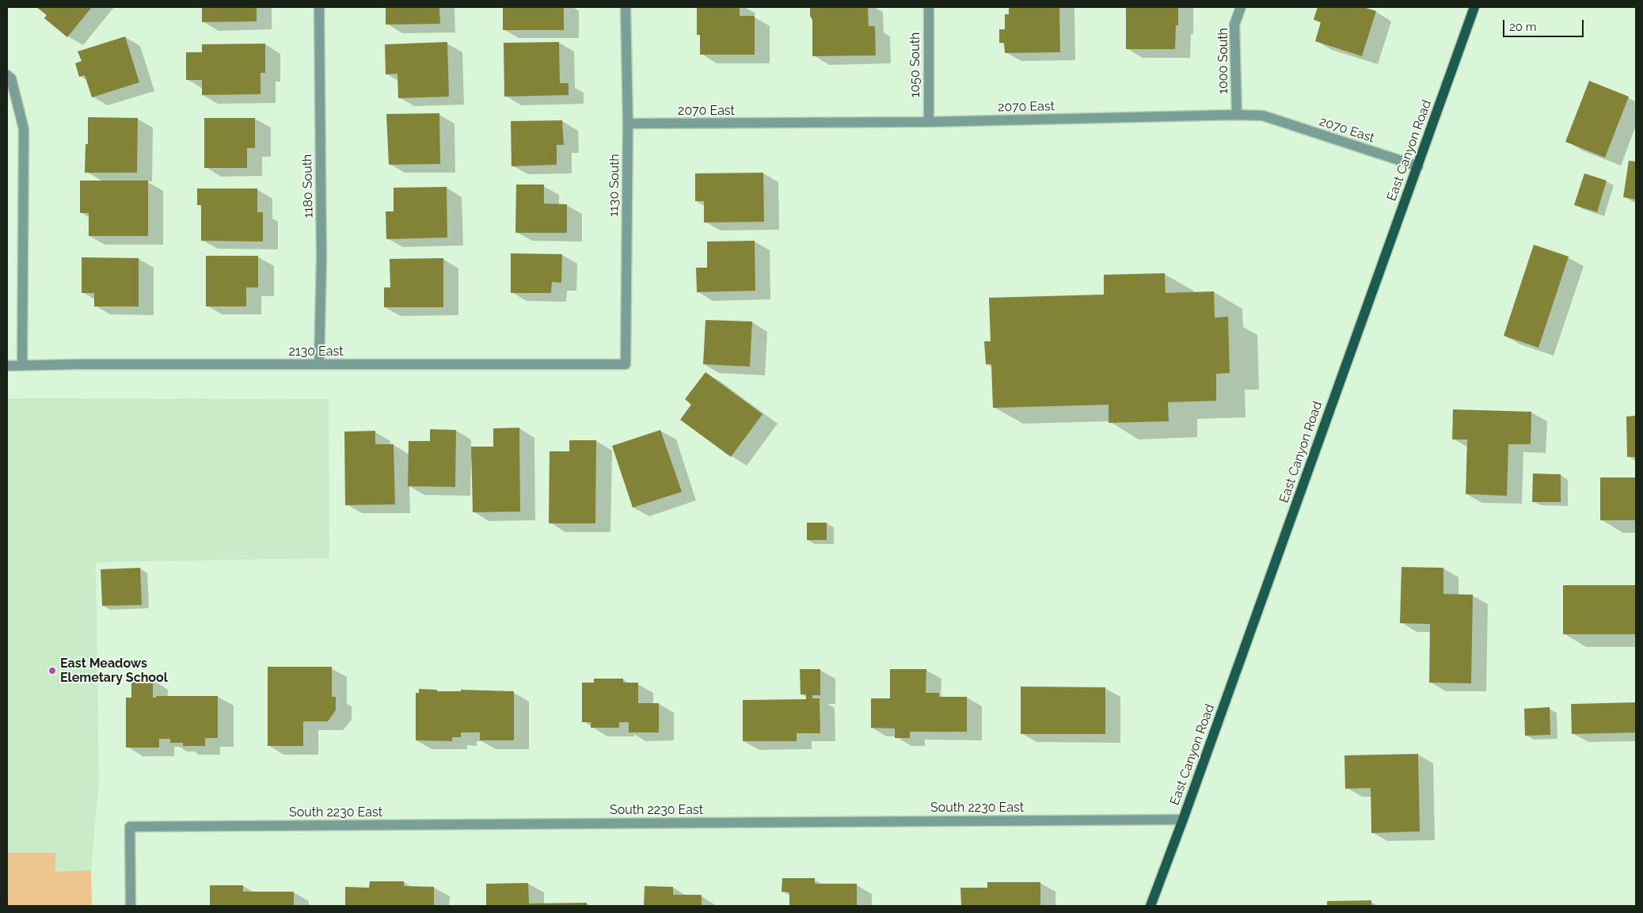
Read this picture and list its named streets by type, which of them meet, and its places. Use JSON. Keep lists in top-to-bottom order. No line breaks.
{"streets":{"main road":["East Canyon Road"],"street":["1000 South","1050 South","2070 East","1130 South","1180 South","2130 East","South 2230 East"]},"crossings":[["1000 South","2070 East"],["1050 South","2070 East"],["2070 East","East Canyon Road"],["2070 East","1130 South"],["East Canyon Road","South 2230 East"],["1130 South","2130 East"],["1180 South","2130 East"]],"places":["East Meadows Elemetary School"],"scale_bar":"20 m"}
